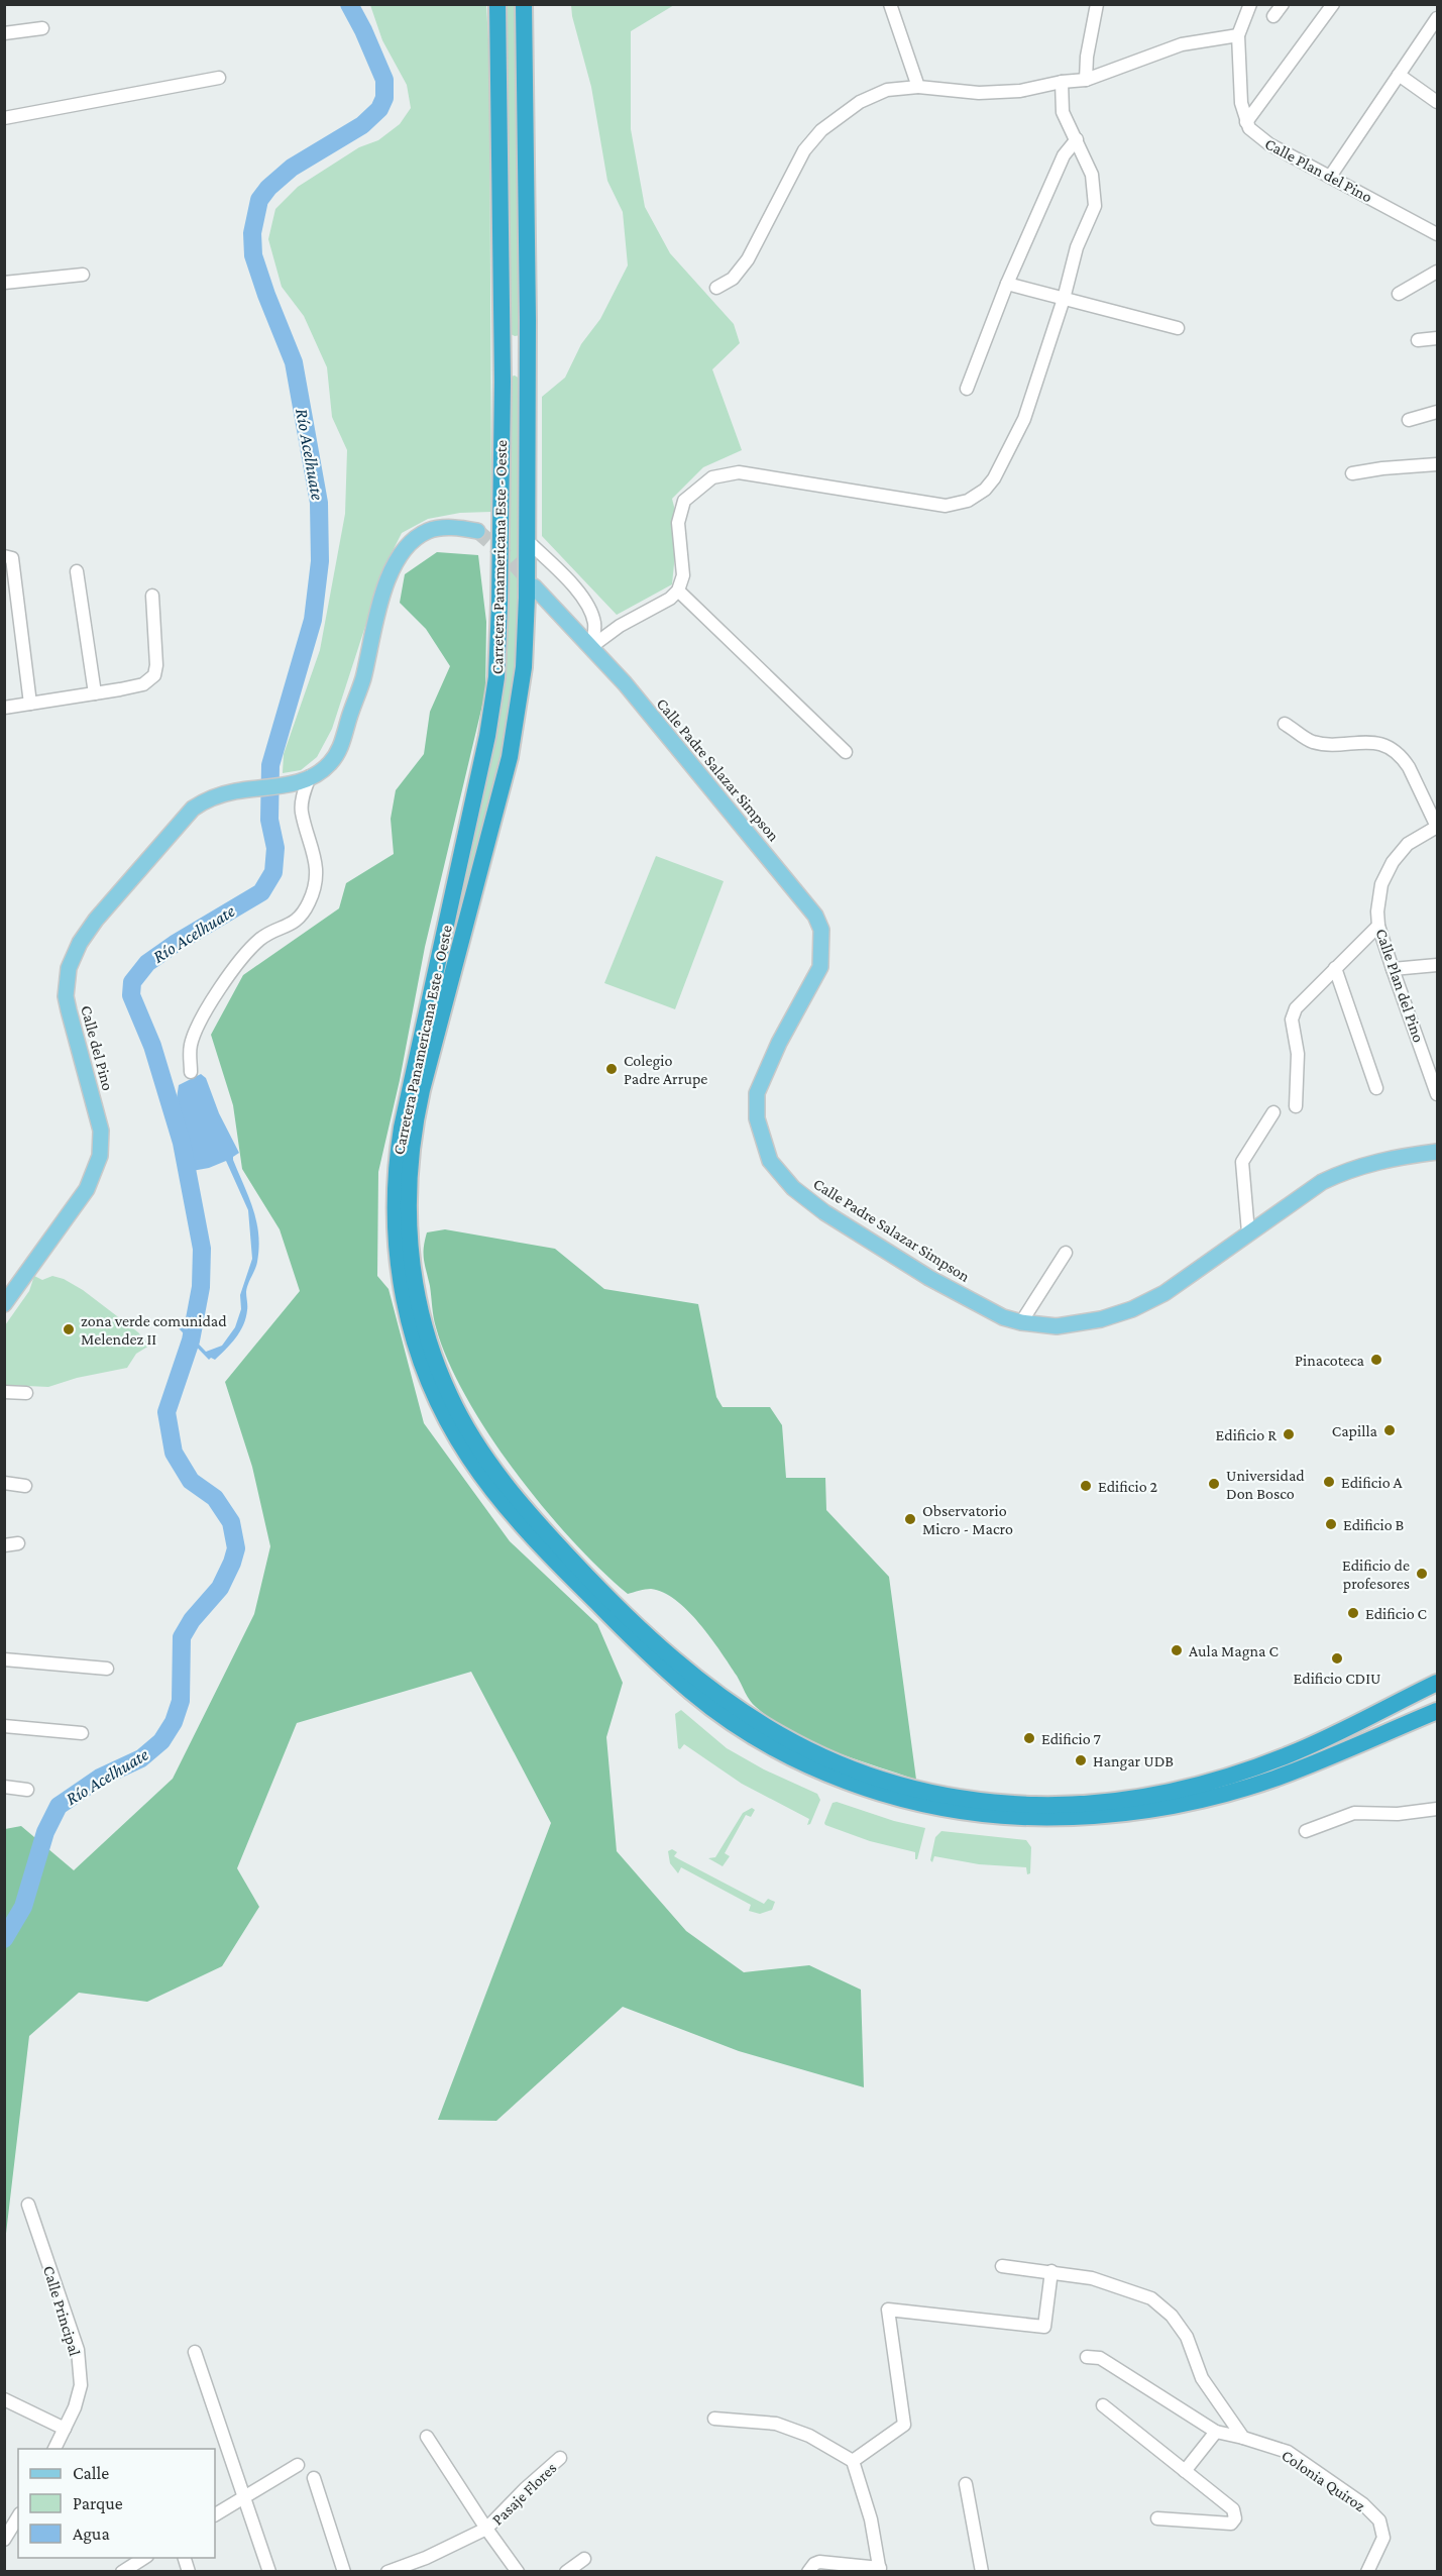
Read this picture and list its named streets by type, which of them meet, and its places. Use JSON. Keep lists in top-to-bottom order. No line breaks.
{"streets":{"highway":["Carretera Panamericana Este - Oeste"],"main road":["Calle Padre Salazar Simpson","Calle del Pino"],"street":["Calle Plan del Pino","Calle Principal","Colonia Quiroz","Pasaje Flores"]},"water":["Río Acelhuate"],"places":["Colegio Padre Arrupe","zona verde comunidad Melendez II","Pinacoteca","Capilla","Edificio R","Edificio A","Universidad Don Bosco","Edificio 2","Observatorio Micro - Macro","Edificio B","Edificio de profesores","Edificio C","Aula Magna C","Edificio CDIU","Edificio 7","Hangar UDB"],"legend":["Calle","Parque","Agua"]}
